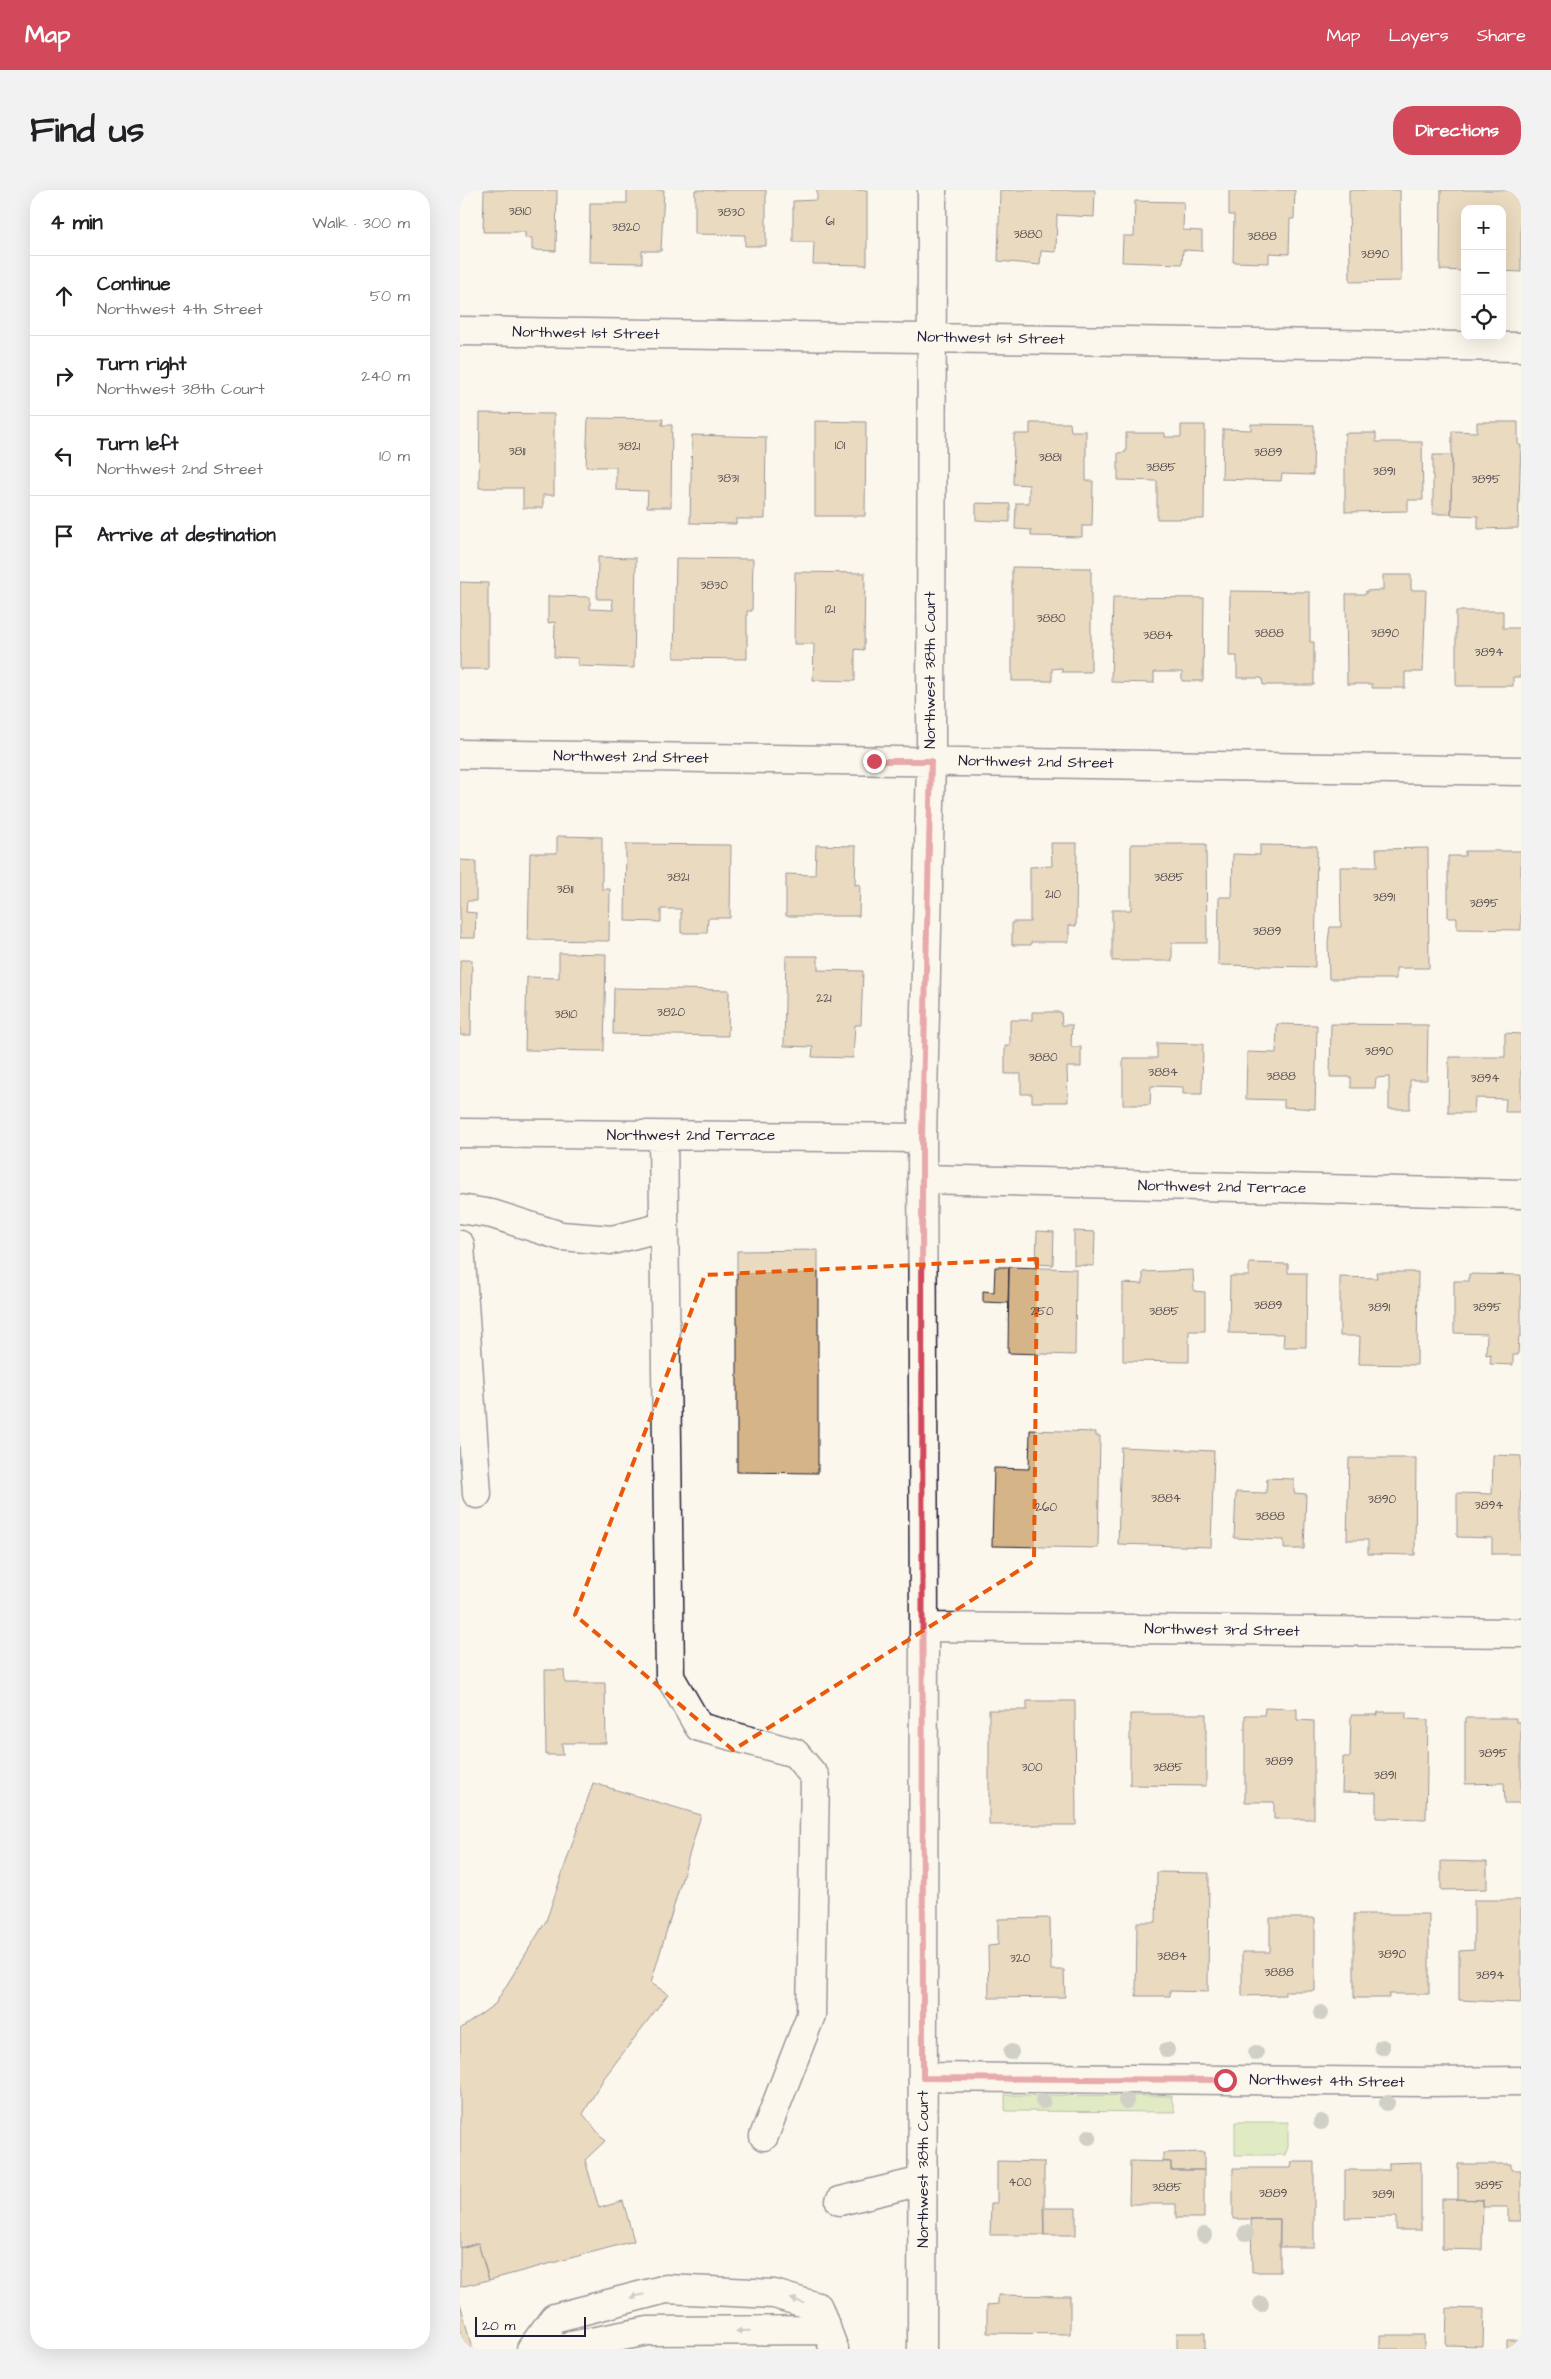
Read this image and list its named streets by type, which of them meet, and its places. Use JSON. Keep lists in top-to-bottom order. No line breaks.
{"streets":{"street":["Northwest 1st Street","Northwest 38th Court","Northwest 2nd Street","Northwest 2nd Terrace","Northwest 3rd Street","Northwest 4th Street"]},"crossings":[["Northwest 1st Street","Northwest 38th Court"],["Northwest 38th Court","Northwest 2nd Street"],["Northwest 38th Court","Northwest 2nd Terrace"],["Northwest 38th Court","Northwest 3rd Street"],["Northwest 38th Court","Northwest 4th Street"]],"house_numbers":["3810","3830","61","3820","3880","3888","3890","101","3821","3811","3889","3881","3885","3891","3831","3895","3830","121","3880","3888","3890","3884","3894","3821","3885","3811","210","3891","3895","3889","221","3820","3810","3890","3880","3884","3888","3894","3889","3891","3895","250","3885","3884","3890","3894","260","3888","3895","3889","300","3885","3891","3890","3884","320","3888","3894","400","3895","3885","3889","3891"],"scale_bar":"20 m","page":{"header":"Map","nav":["Map","Layers","Share"],"title":"Find us","buttons":"Directions","heading":["4 min","Walk · 300 m"],"map_buttons":["+","−"],"list":[["Continue","Northwest 4th Street","50 m"],["Turn right","Northwest 38th Court","240 m"],["Turn left","Northwest 2nd Street","10 m"],"Arrive at destination"],"scale":"20 m"}}
